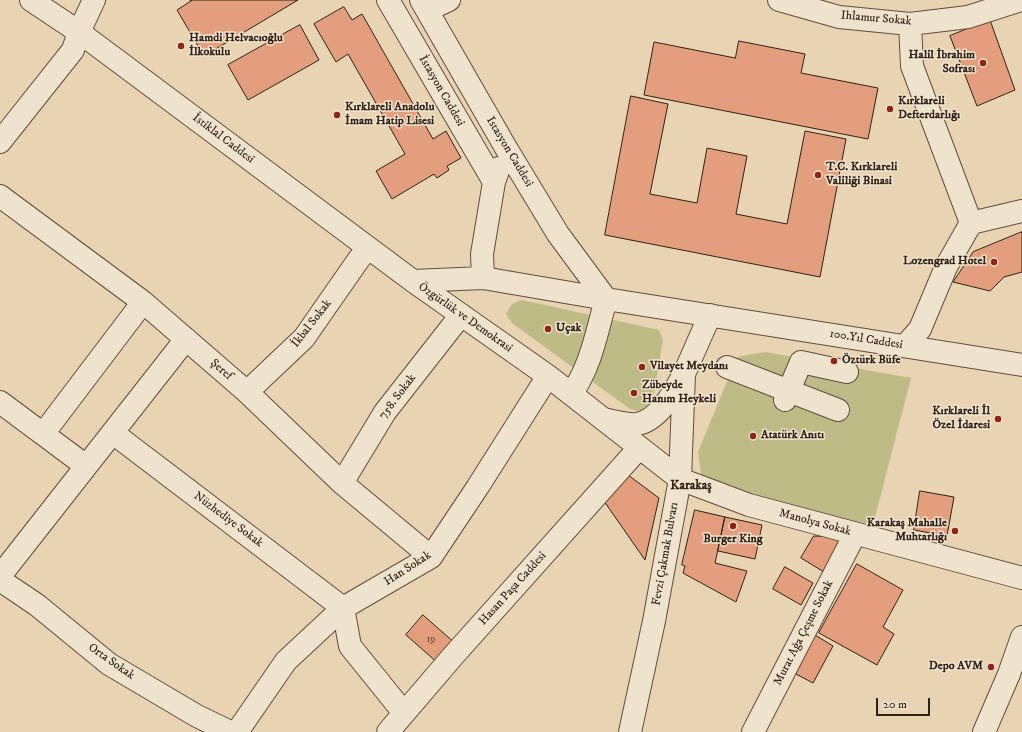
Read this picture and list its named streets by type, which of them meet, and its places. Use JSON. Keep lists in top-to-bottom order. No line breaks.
{"streets":{"street":["Ihlamur Sokak","İstasyon Caddesi","İstiklal Caddesi","Istasyon Caddesi","Özgürlük ve Demokrasi","İkbal Sokak","100.Yıl Caddesi","Şeref","758. Sokak","Nüzhediye Sokak","Manolya Sokak","Fevzi Çakmak Bulvarı","Han Sokak","Hasan Paşa Caddesi","Murat Ağa Çeşme Sokak","Orta Sokak"]},"crossings":[["İstiklal Caddesi","Özgürlük ve Demokrasi"],["İstiklal Caddesi","İkbal Sokak"],["Istasyon Caddesi","Özgürlük ve Demokrasi"],["Özgürlük ve Demokrasi","100.Yıl Caddesi"],["Özgürlük ve Demokrasi","758. Sokak"],["Özgürlük ve Demokrasi","Manolya Sokak"],["Özgürlük ve Demokrasi","Fevzi Çakmak Bulvarı"],["Özgürlük ve Demokrasi","Han Sokak"],["Özgürlük ve Demokrasi","Hasan Paşa Caddesi"],["İkbal Sokak","Şeref"],["100.Yıl Caddesi","Fevzi Çakmak Bulvarı"],["Şeref","758. Sokak"],["Şeref","Han Sokak"],["Nüzhediye Sokak","Han Sokak"],["Manolya Sokak","Fevzi Çakmak Bulvarı"],["Manolya Sokak","Murat Ağa Çeşme Sokak"]],"districts":["Karakaş"],"places":["Hamdi Helvacıoğlu İlkokulu","Halil İbrahim Sofrası","Kırklareli Defterdarlığı","Kırklareli Anadolu İmam Hatip Lisesi","T.C. Kırklareli Valiliği Binasi","Lozengrad Hotel","Uçak","Öztürk Büfe","Vilayet Meydanı","Zübeyde Hanım Heykeli","Kırklareli İl Özel İdaresi","Atatürk Anıtı","Burger King","Karakaş Mahalle Muhtarlığı","Depo AVM"],"house_numbers":["19"],"scale_bar":"20 m"}
